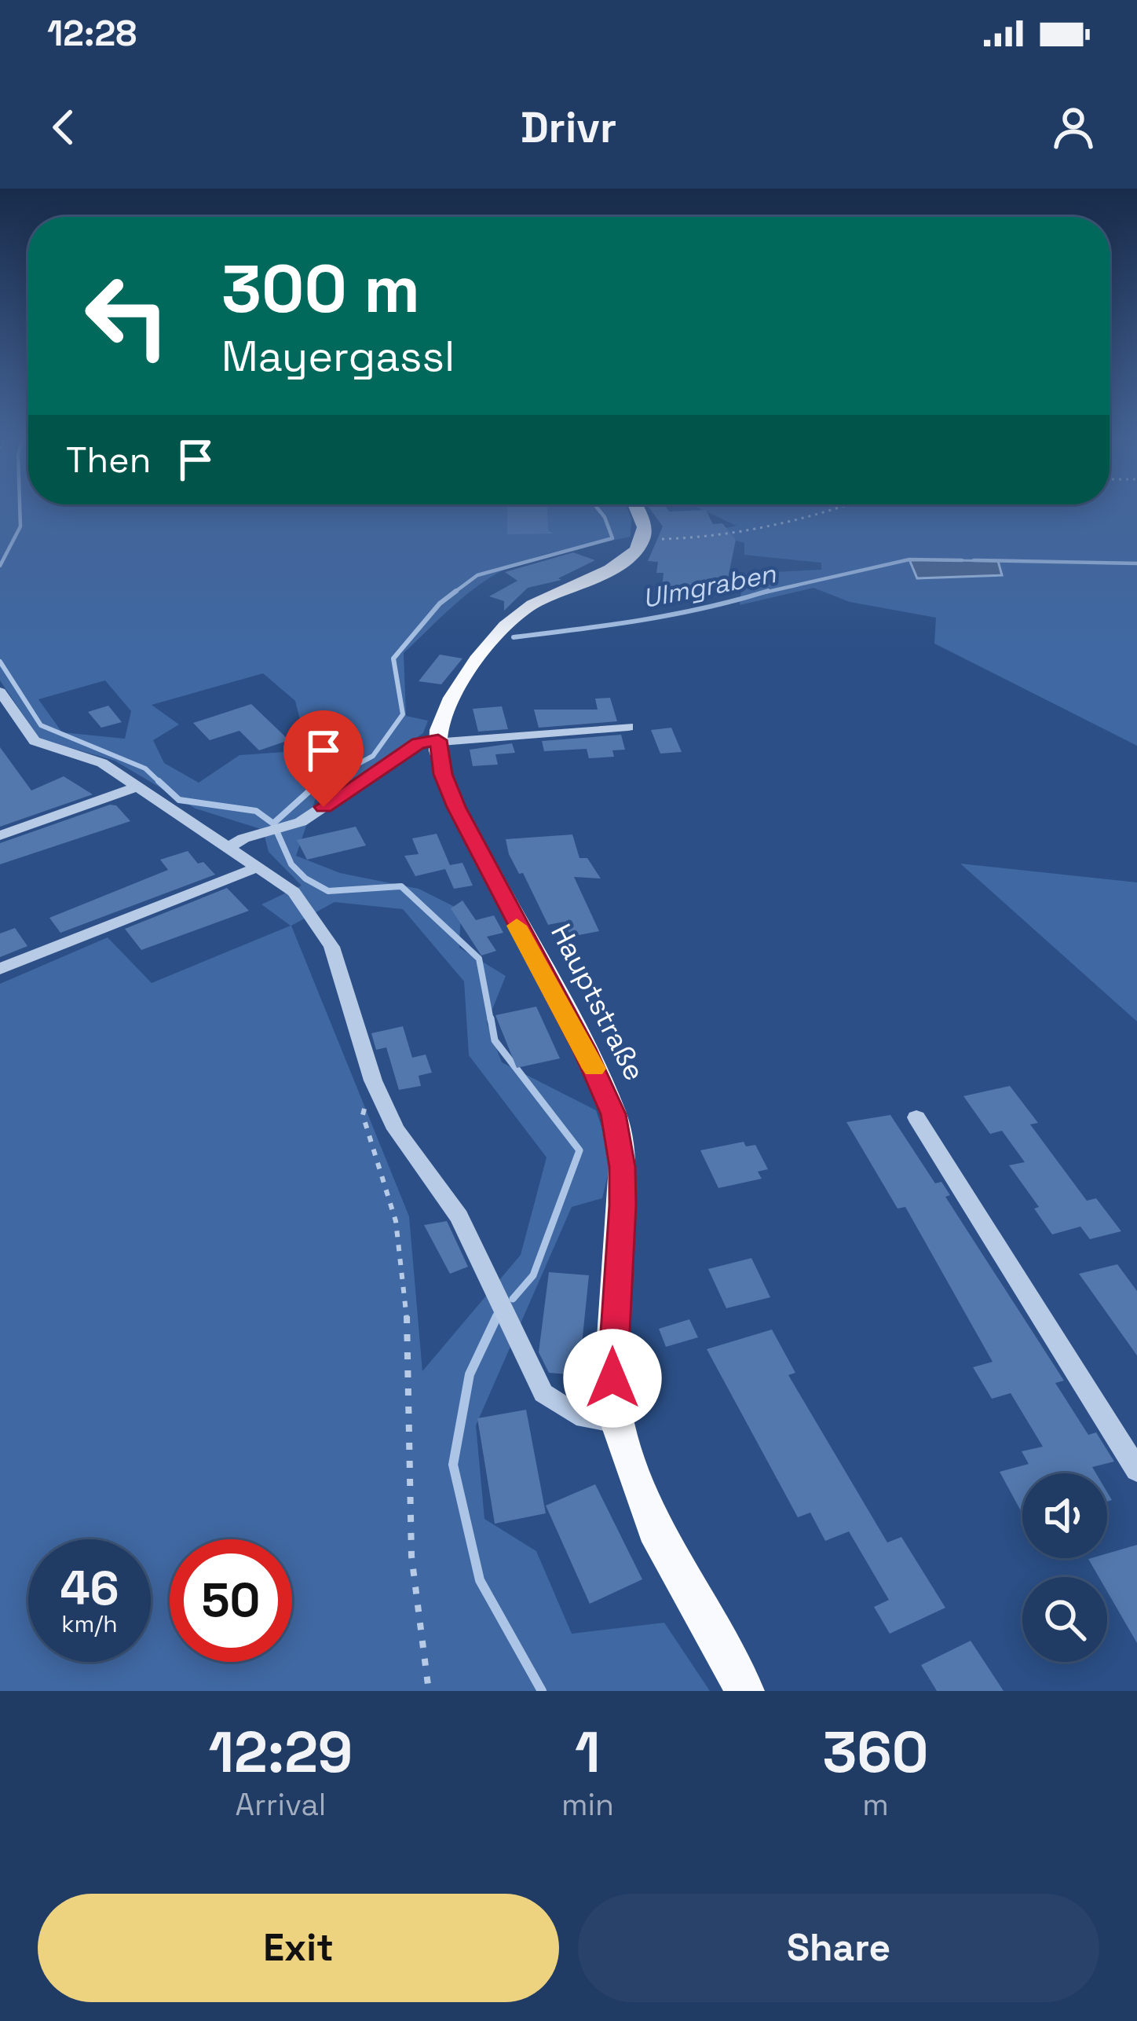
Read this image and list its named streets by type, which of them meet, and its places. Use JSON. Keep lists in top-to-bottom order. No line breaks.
{"streets":{"main road":["Hauptstraße"]},"water":["Ulmgraben"],"page":{"status":"12:28","header":"Drivr","turn":["300 m","Mayergassl"],"then":"Then","speed":"46 km/h","limit":"50","eta":["12:29","Arrival","1","min","360","m"],"buttons":["Exit","Share"]}}
